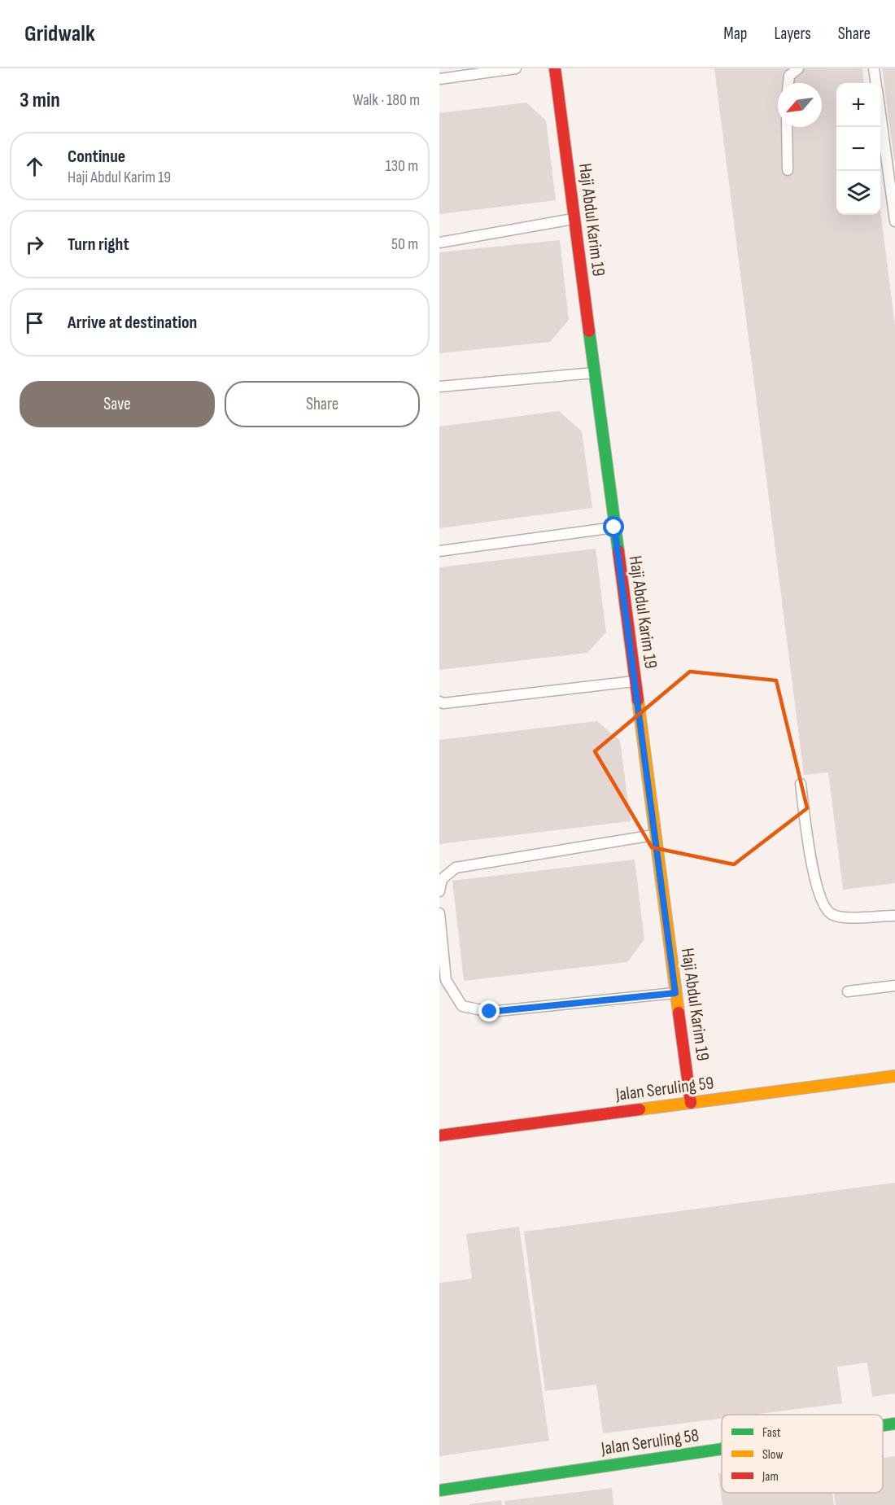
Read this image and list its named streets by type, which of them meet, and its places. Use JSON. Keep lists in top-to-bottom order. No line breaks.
{"streets":{"street":["Haji Abdul Karim 19","Jalan Seruling 59","Jalan Seruling 58"]},"crossings":[["Haji Abdul Karim 19","Jalan Seruling 59"]],"legend":["Fast","Slow","Jam"],"north":"bottom left","page":{"header":"Gridwalk","nav":["Map","Layers","Share"],"heading":["3 min","Walk · 180 m"],"map_buttons":["+","−"],"list":[["Continue","Haji Abdul Karim 19","130 m"],["Turn right","50 m"],"Arrive at destination"],"buttons":["Save","Share"]}}
